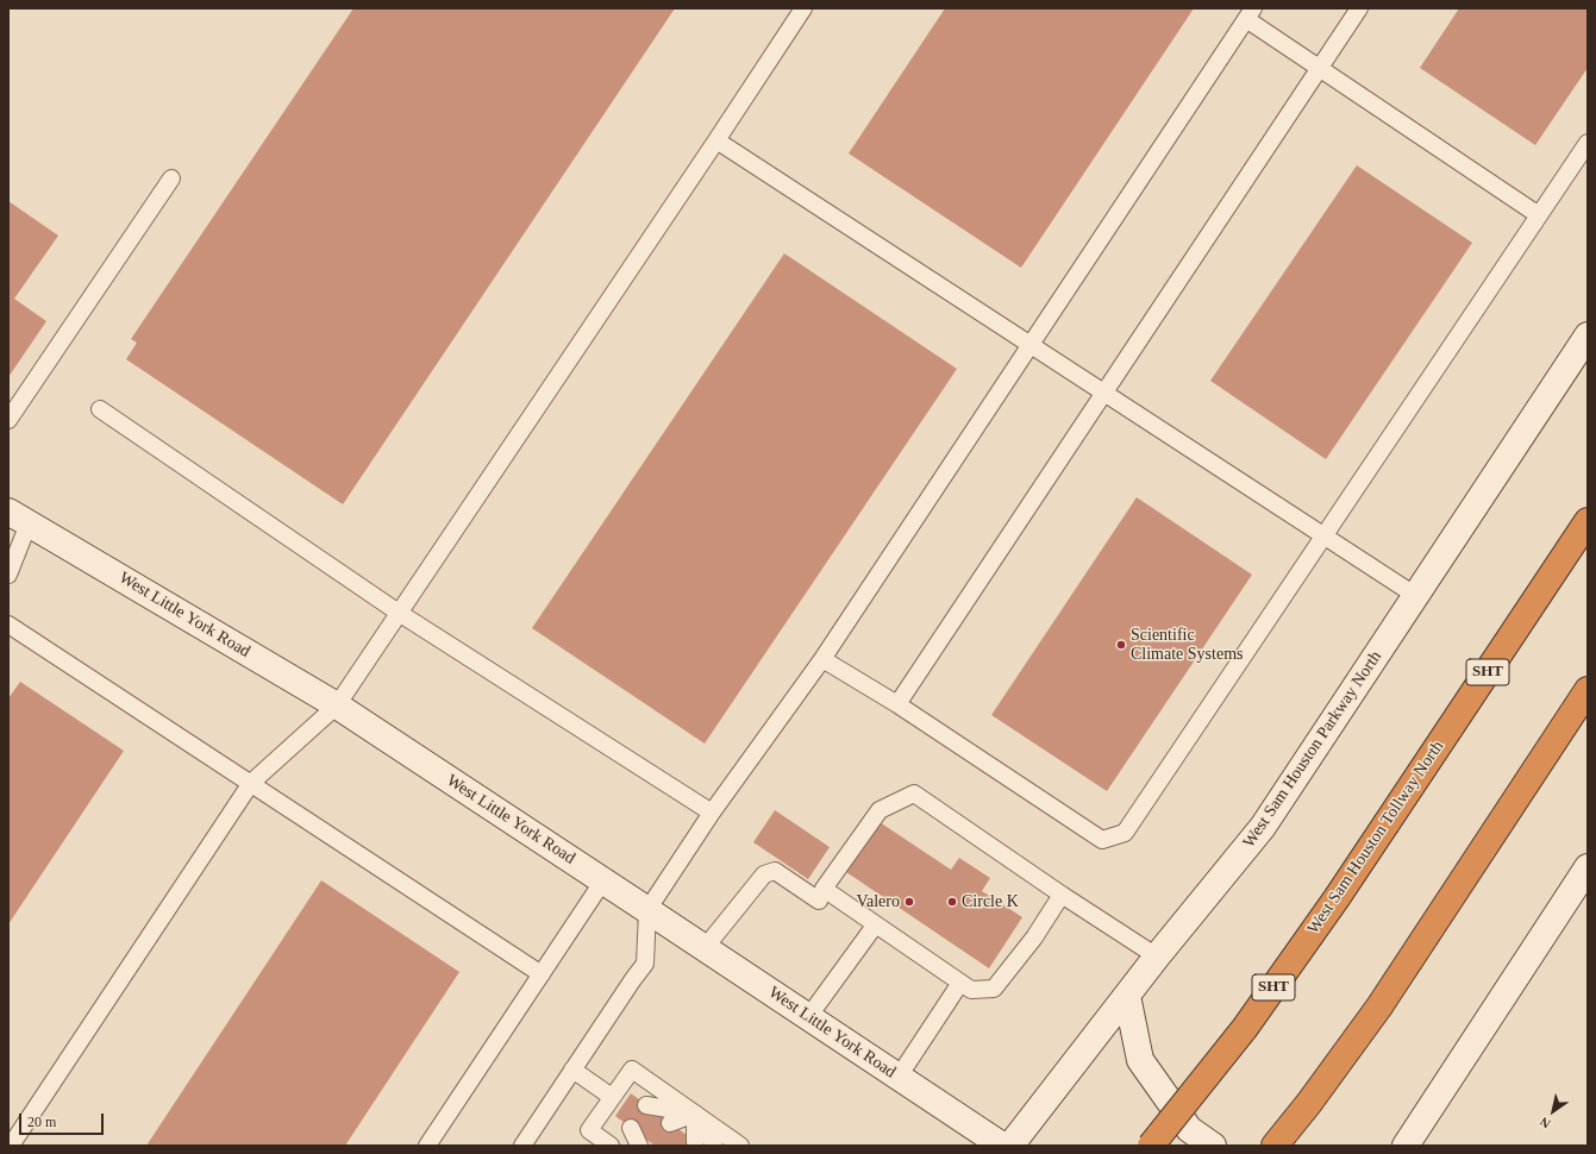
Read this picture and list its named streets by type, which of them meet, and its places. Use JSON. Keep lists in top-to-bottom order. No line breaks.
{"streets":{"highway":["SHT","West Sam Houston Tollway North"],"main road":["West Little York Road","West Sam Houston Parkway North"]},"places":["Scientific Climate Systems","Valero","Circle K"],"scale_bar":"20 m","north":"bottom left"}
